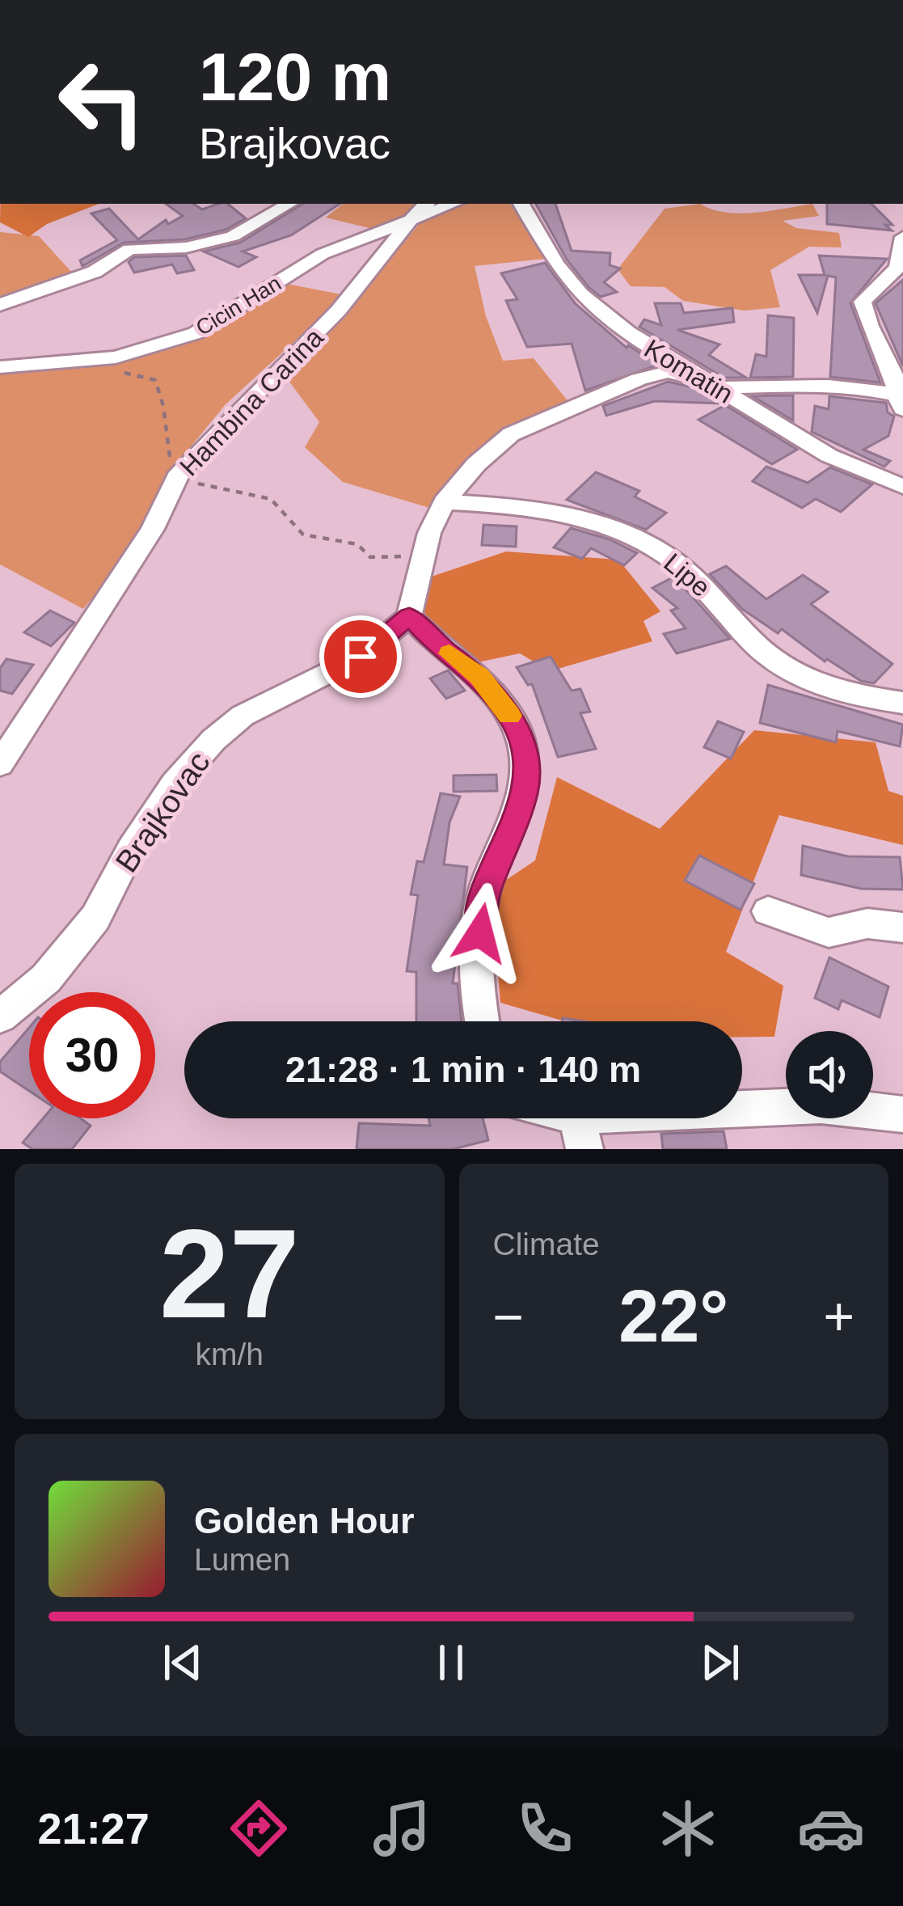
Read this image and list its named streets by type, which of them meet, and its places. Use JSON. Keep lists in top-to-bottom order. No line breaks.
{"streets":{"street":["Cicin Han","Komatin","Hambina Carina","Lipe","Brajkovac"]},"crossings":[["Cicin Han","Hambina Carina"]],"page":{"turn":["120 m","Brajkovac"],"limit":"30","trip":"21:28 · 1 min · 140 m","tile":[["27","km/h"],"Climate"],"heat":["−","22°","+"],"song":["Golden Hour","Lumen"],"tabs":"21:27"}}
